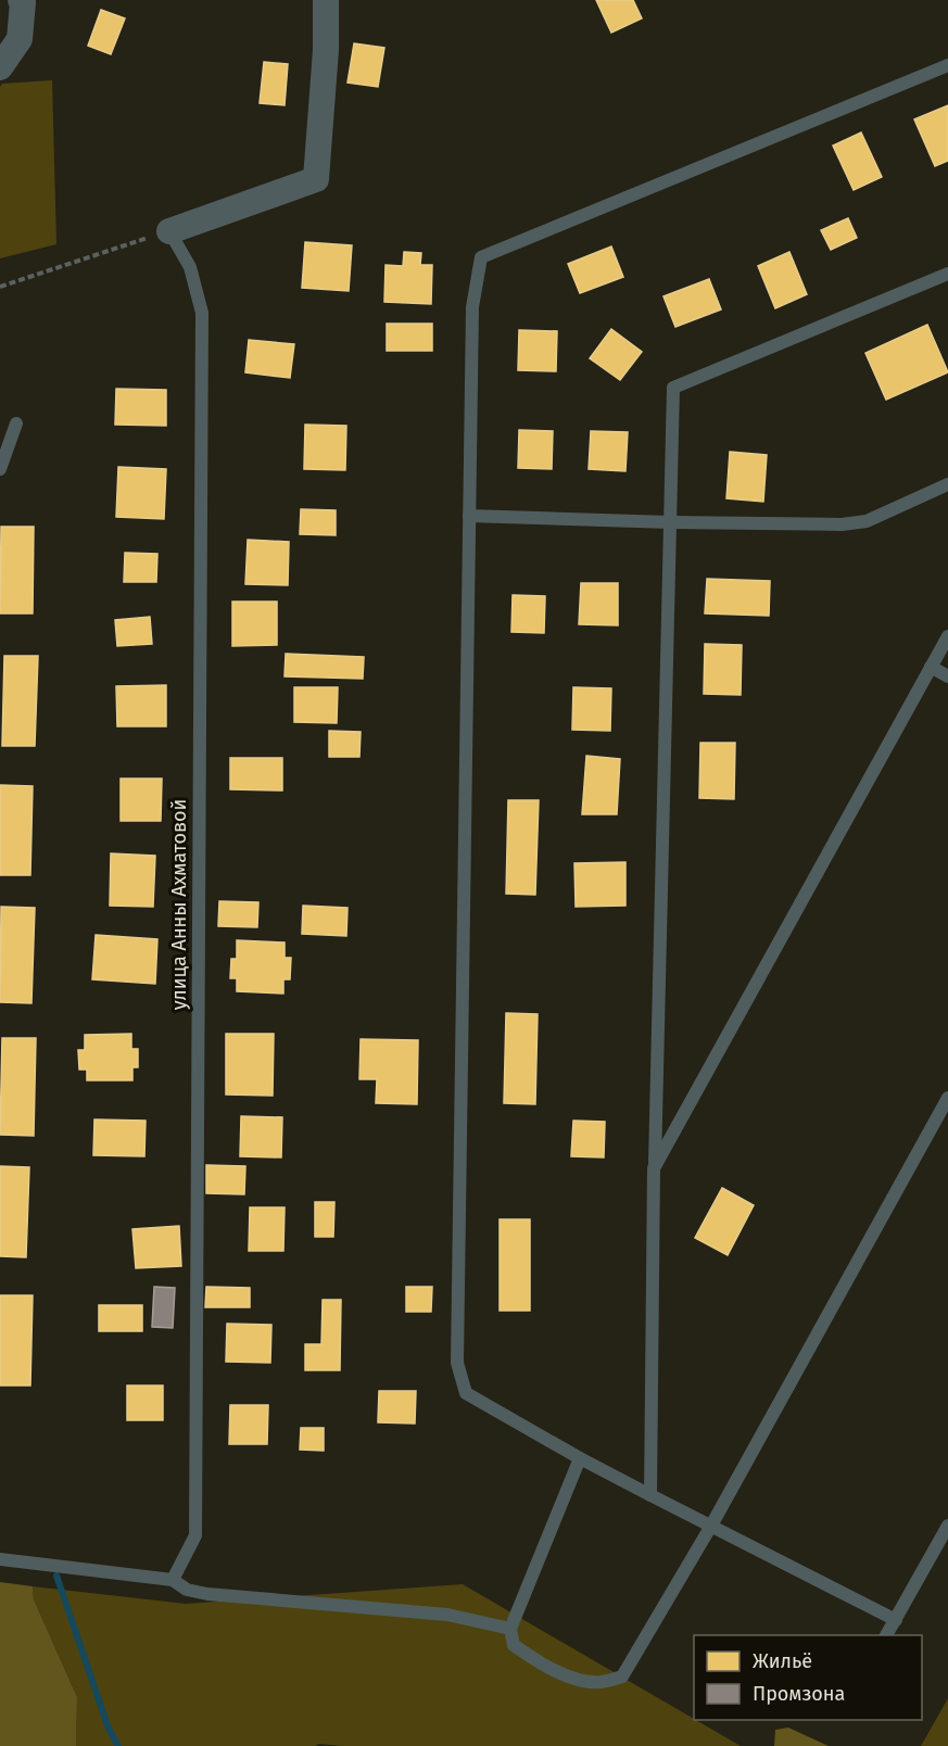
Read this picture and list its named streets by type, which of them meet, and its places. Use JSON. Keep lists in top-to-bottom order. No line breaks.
{"streets":{"lane":["улица Анны Ахматовой"]},"legend":["Жильё","Промзона"]}
